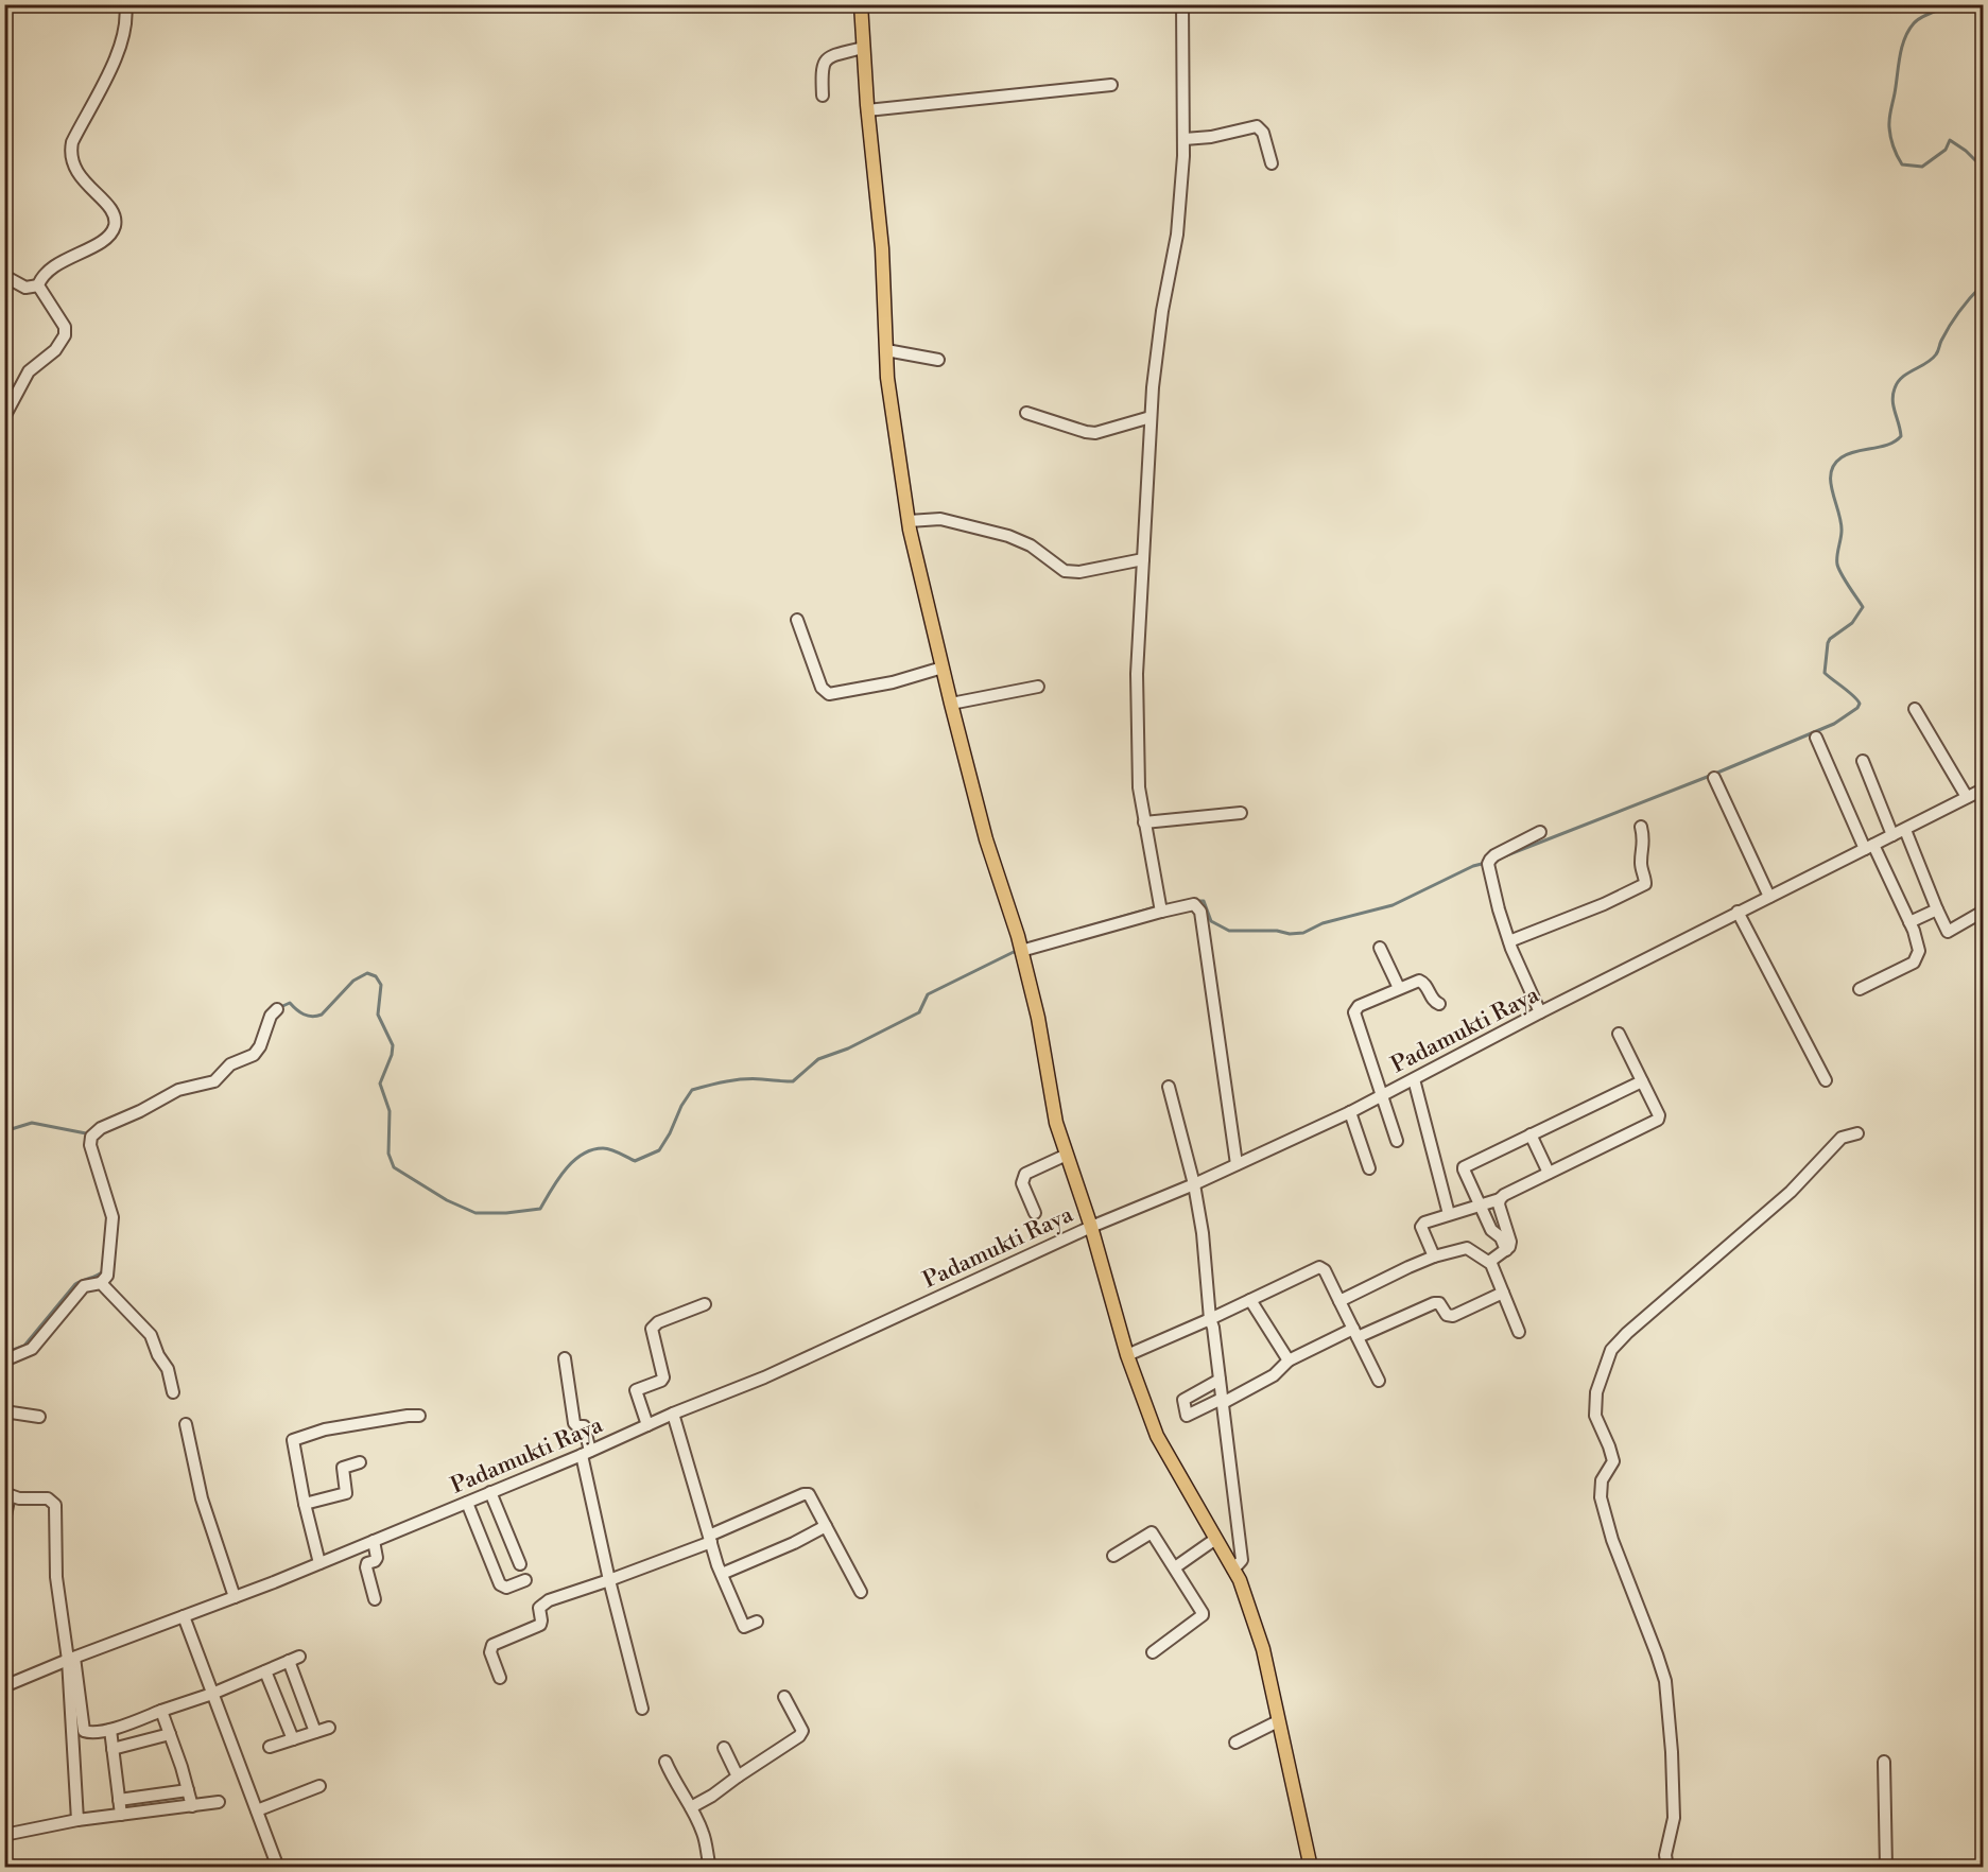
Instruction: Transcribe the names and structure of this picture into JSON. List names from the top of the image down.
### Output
{
  "streets": {
    "street": ["Padamukti Raya"]
  }
}
